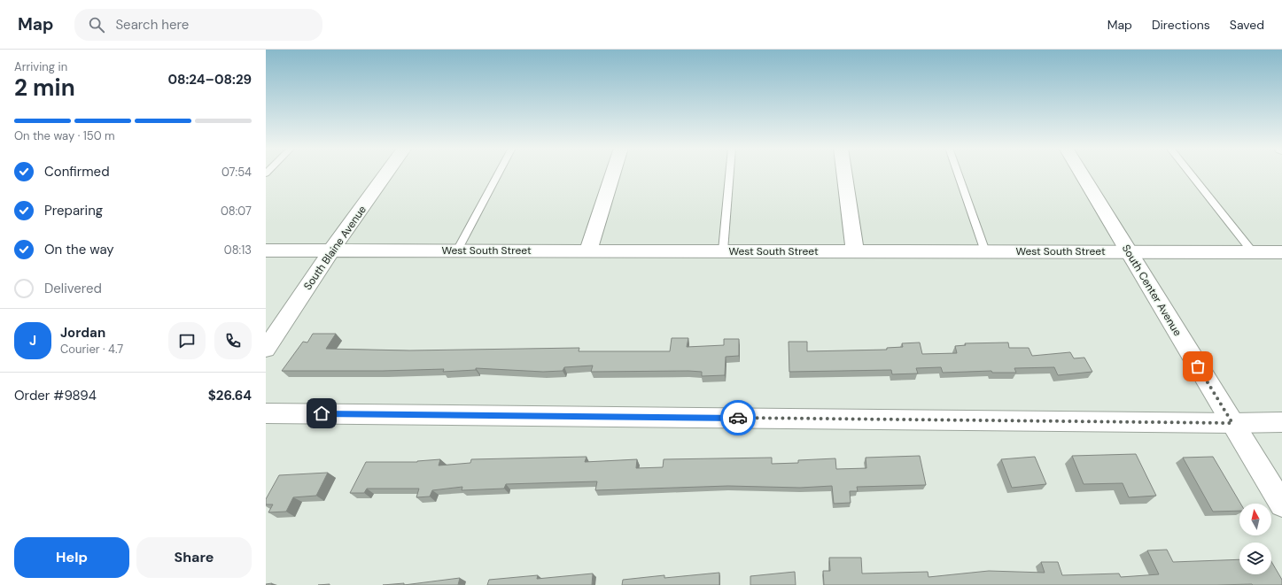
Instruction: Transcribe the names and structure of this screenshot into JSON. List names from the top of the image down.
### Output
{
  "streets": {
    "street": ["South Blaine Avenue", "West South Street", "South Center Avenue"]
  },
  "crossings": [
    ["South Blaine Avenue", "West South Street"],
    ["West South Street", "South Center Avenue"]
  ],
  "north": "top",
  "page": {
    "header": "Map",
    "search": "Search here",
    "nav": ["Map", "Directions", "Saved"],
    "heading": ["2 min", "Arriving in", "08:24–08:29"],
    "panel": [
      "Jordan",
      "Courier · 4.7",
      "Order #9894",
      "$26.64"
    ],
    "bar": "On the way · 150 m",
    "list": [
      ["Confirmed", "07:54"],
      ["Preparing", "08:07"],
      ["On the way", "08:13"],
      "Delivered"
    ],
    "round": "J",
    "buttons": ["Help", "Share"]
  }
}
